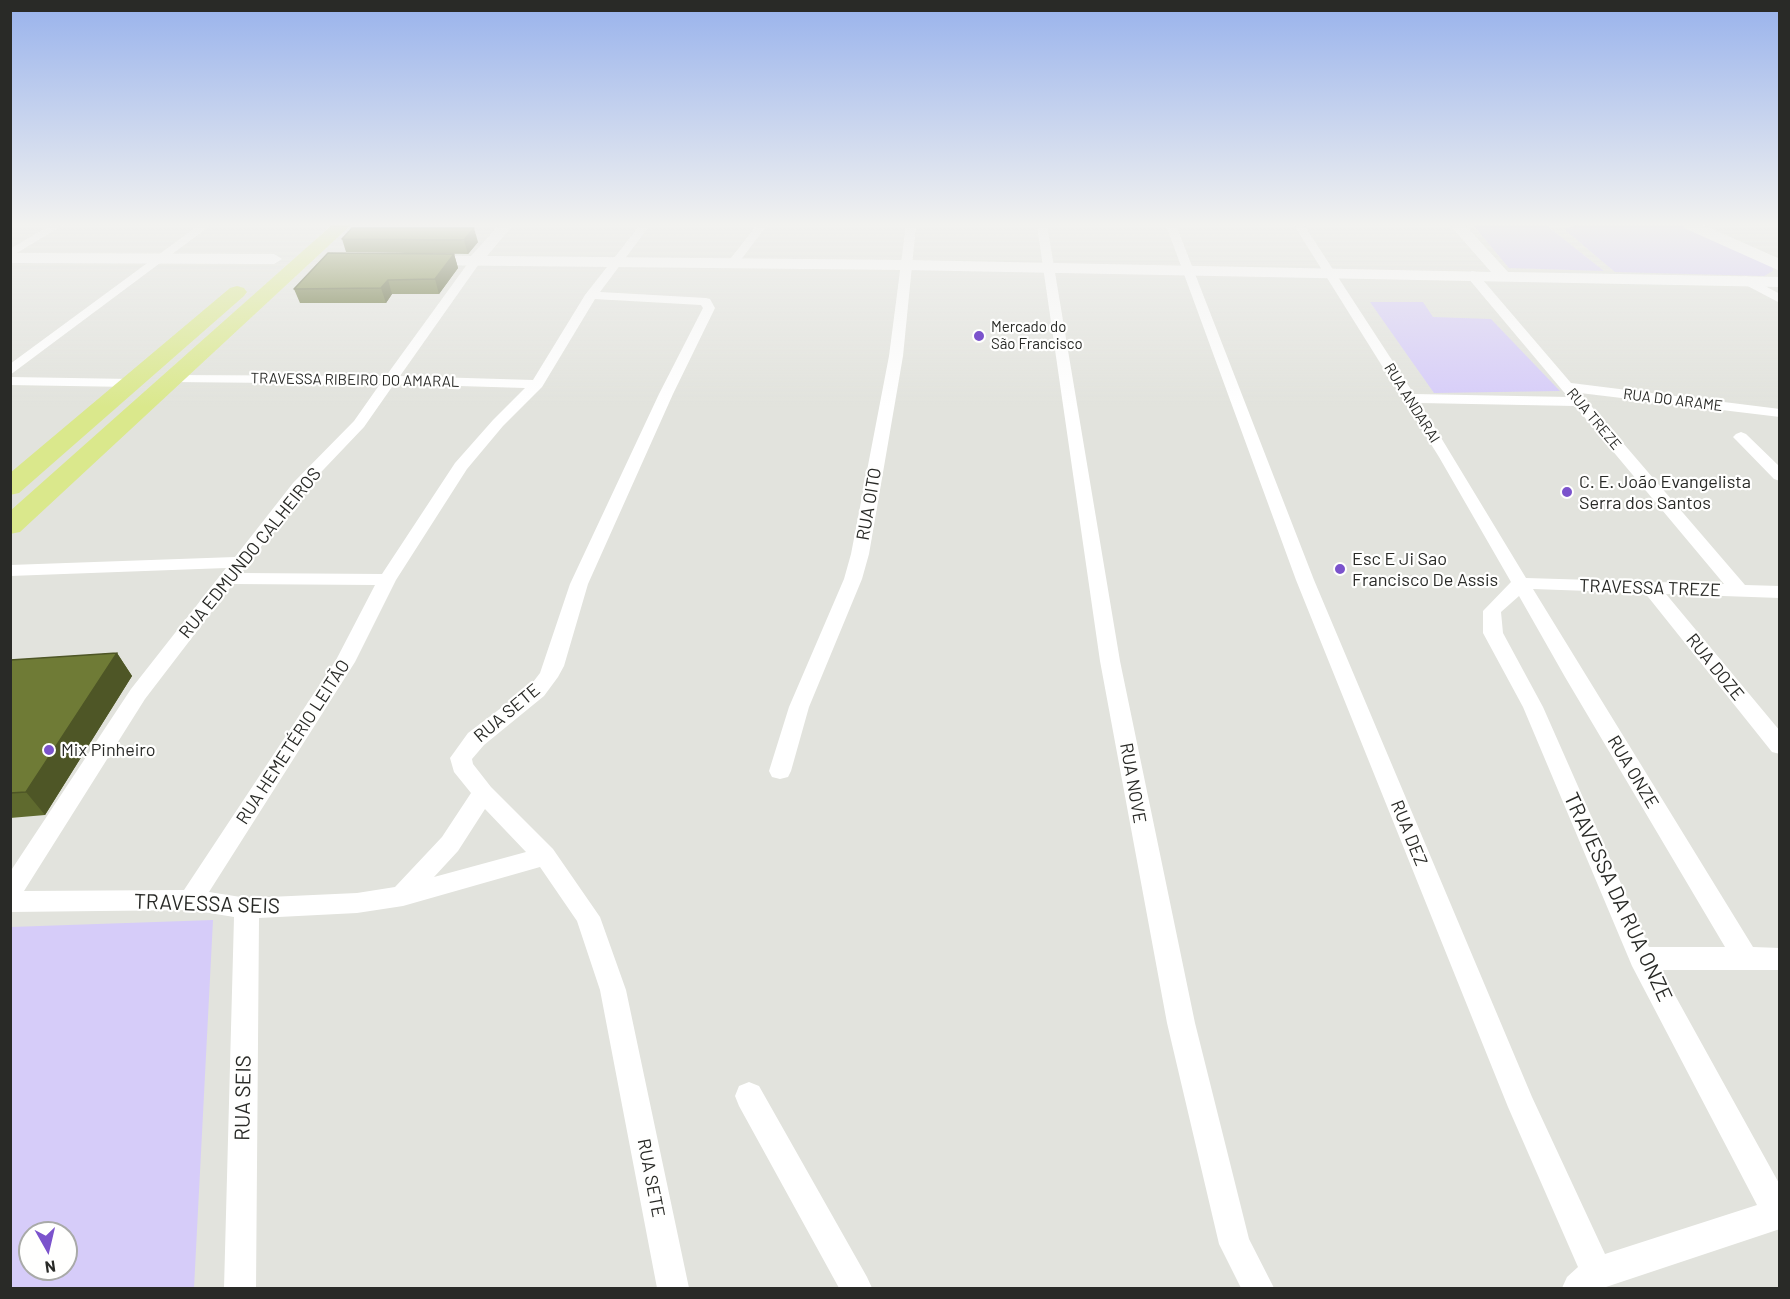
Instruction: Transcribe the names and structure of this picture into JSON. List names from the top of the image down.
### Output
{
  "streets": {
    "street": [
      "TRAVESSA RIBEIRO DO AMARAL",
      "RUA DO ARAME",
      "RUA ANDARAI",
      "RUA TREZE",
      "RUA OITO",
      "RUA EDMUNDO CALHEIROS",
      "TRAVESSA TREZE",
      "RUA DOZE",
      "RUA SETE",
      "RUA HEMETÉRIO LEITÃO",
      "RUA ONZE",
      "RUA NOVE",
      "RUA DEZ",
      "TRAVESSA DA RUA ONZE",
      "TRAVESSA SEIS",
      "RUA SEIS"
    ]
  },
  "crossings": [
    ["TRAVESSA RIBEIRO DO AMARAL", "RUA EDMUNDO CALHEIROS"],
    ["TRAVESSA RIBEIRO DO AMARAL", "RUA HEMETÉRIO LEITÃO"],
    ["RUA DO ARAME", "RUA TREZE"],
    ["RUA ANDARAI", "TRAVESSA TREZE"],
    ["RUA ANDARAI", "RUA ONZE"],
    ["RUA ANDARAI", "TRAVESSA DA RUA ONZE"],
    ["RUA TREZE", "TRAVESSA TREZE"],
    ["TRAVESSA TREZE", "RUA DOZE"],
    ["TRAVESSA TREZE", "RUA ONZE"],
    ["TRAVESSA TREZE", "TRAVESSA DA RUA ONZE"],
    ["RUA SETE", "RUA HEMETÉRIO LEITÃO"],
    ["RUA SETE", "TRAVESSA SEIS"],
    ["RUA HEMETÉRIO LEITÃO", "TRAVESSA SEIS"],
    ["RUA ONZE", "TRAVESSA DA RUA ONZE"],
    ["TRAVESSA SEIS", "RUA SEIS"]
  ],
  "places": [
    "Mercado do São Francisco",
    "C. E. João Evangelista Serra dos Santos",
    "Esc E Ji Sao Francisco De Assis",
    "Mix Pinheiro"
  ],
  "north": "bottom"
}
